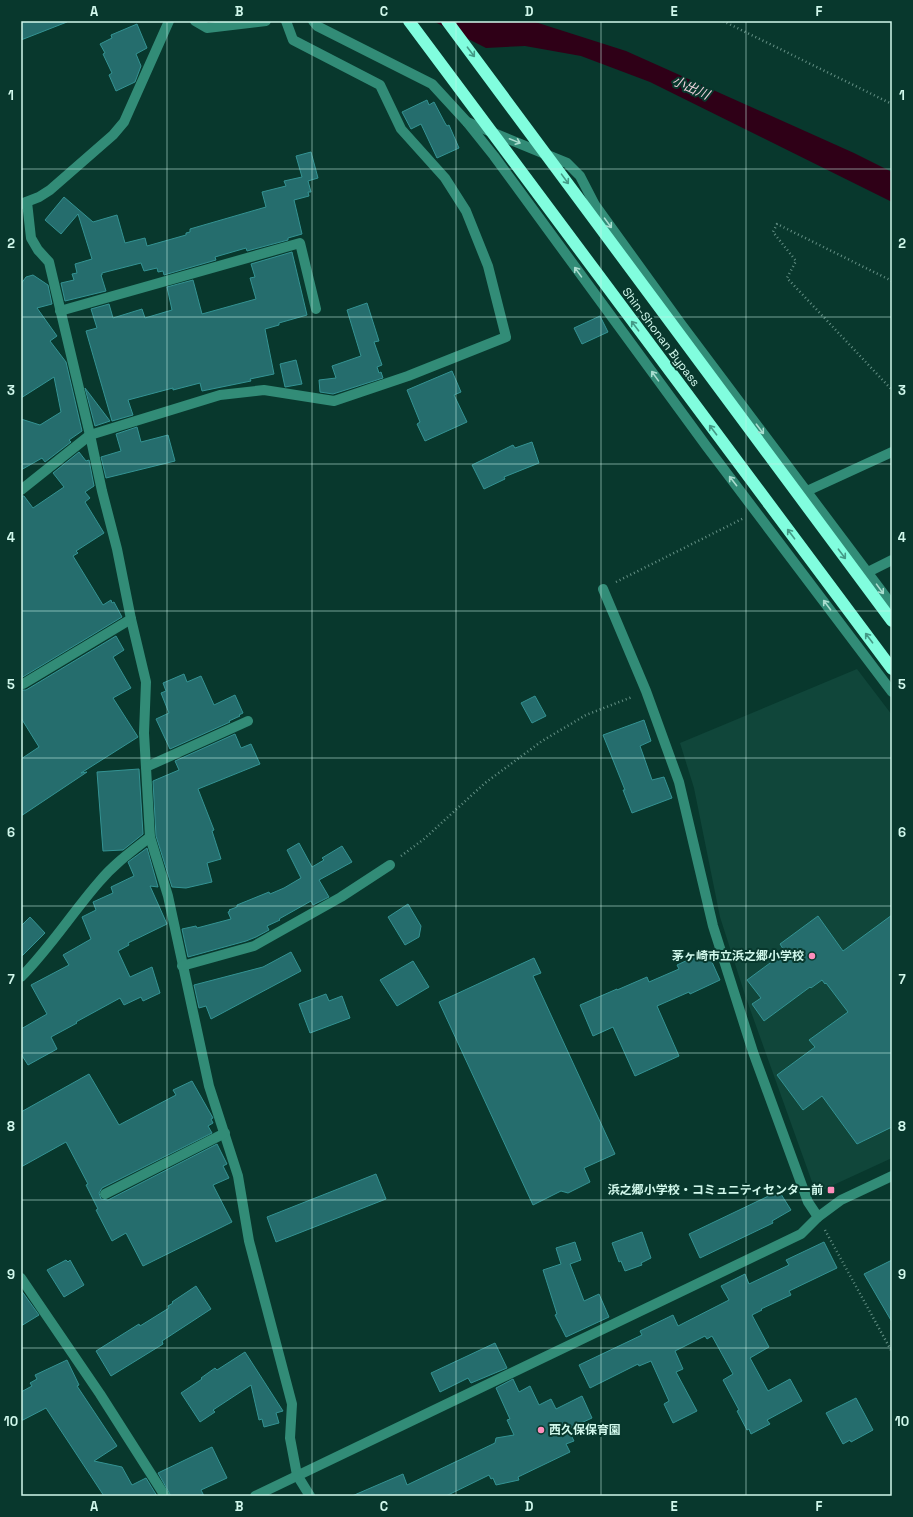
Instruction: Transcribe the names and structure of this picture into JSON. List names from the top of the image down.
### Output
{
  "streets": {
    "highway": ["Shin-Shonan Bypass"]
  },
  "water": ["小出川"],
  "places": {
    "other": ["茅ヶ崎市立浜之郷小学校", "西久保保育園"],
    "transit": ["浜之郷小学校・コミュニティセンター前"]
  },
  "grid": {
    "columns": [
      "A",
      "B",
      "C",
      "D",
      "E",
      "F"
    ],
    "rows": [
      "1",
      "2",
      "3",
      "4",
      "5",
      "6",
      "7",
      "8",
      "9",
      "10"
    ]
  }
}
